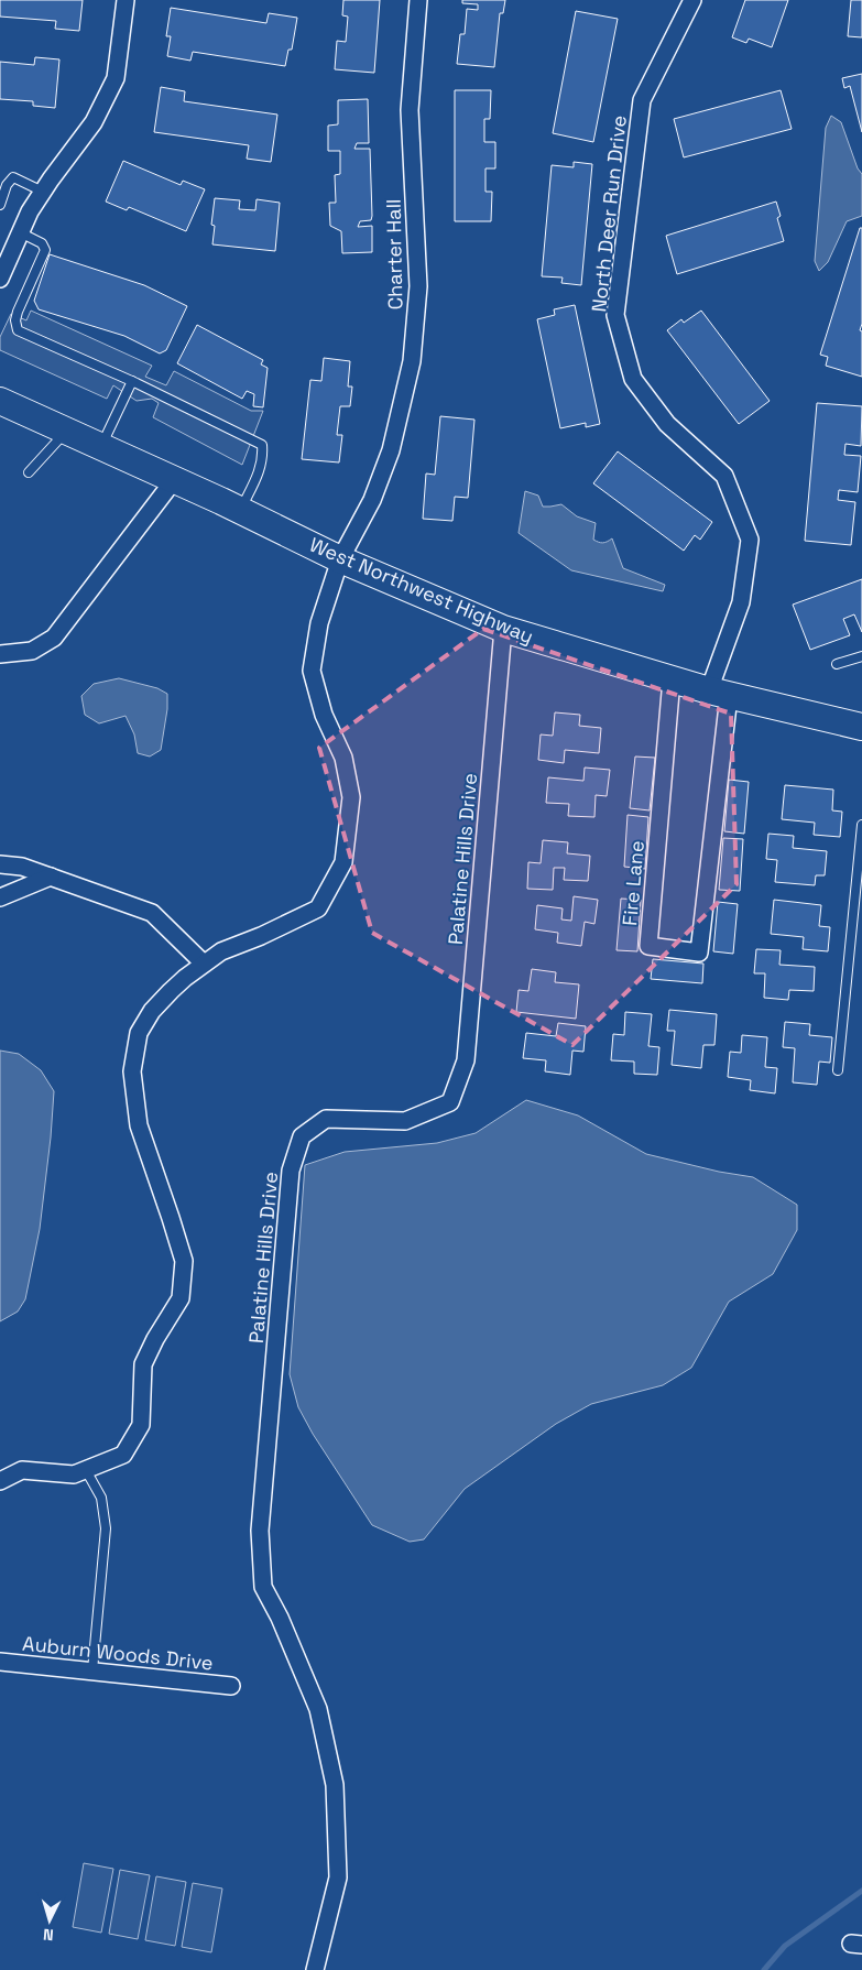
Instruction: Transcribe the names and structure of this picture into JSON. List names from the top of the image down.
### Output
{
  "streets": {
    "main road": ["West Northwest Highway"],
    "street": [
      "North Deer Run Drive",
      "Charter Hall",
      "Palatine Hills Drive",
      "Fire Lane",
      "Auburn Woods Drive"
    ]
  },
  "crossings": [
    ["North Deer Run Drive", "West Northwest Highway"],
    ["North Deer Run Drive", "Fire Lane"],
    ["Charter Hall", "West Northwest Highway"],
    ["West Northwest Highway", "Palatine Hills Drive"],
    ["West Northwest Highway", "Fire Lane"]
  ],
  "north": "bottom"
}
